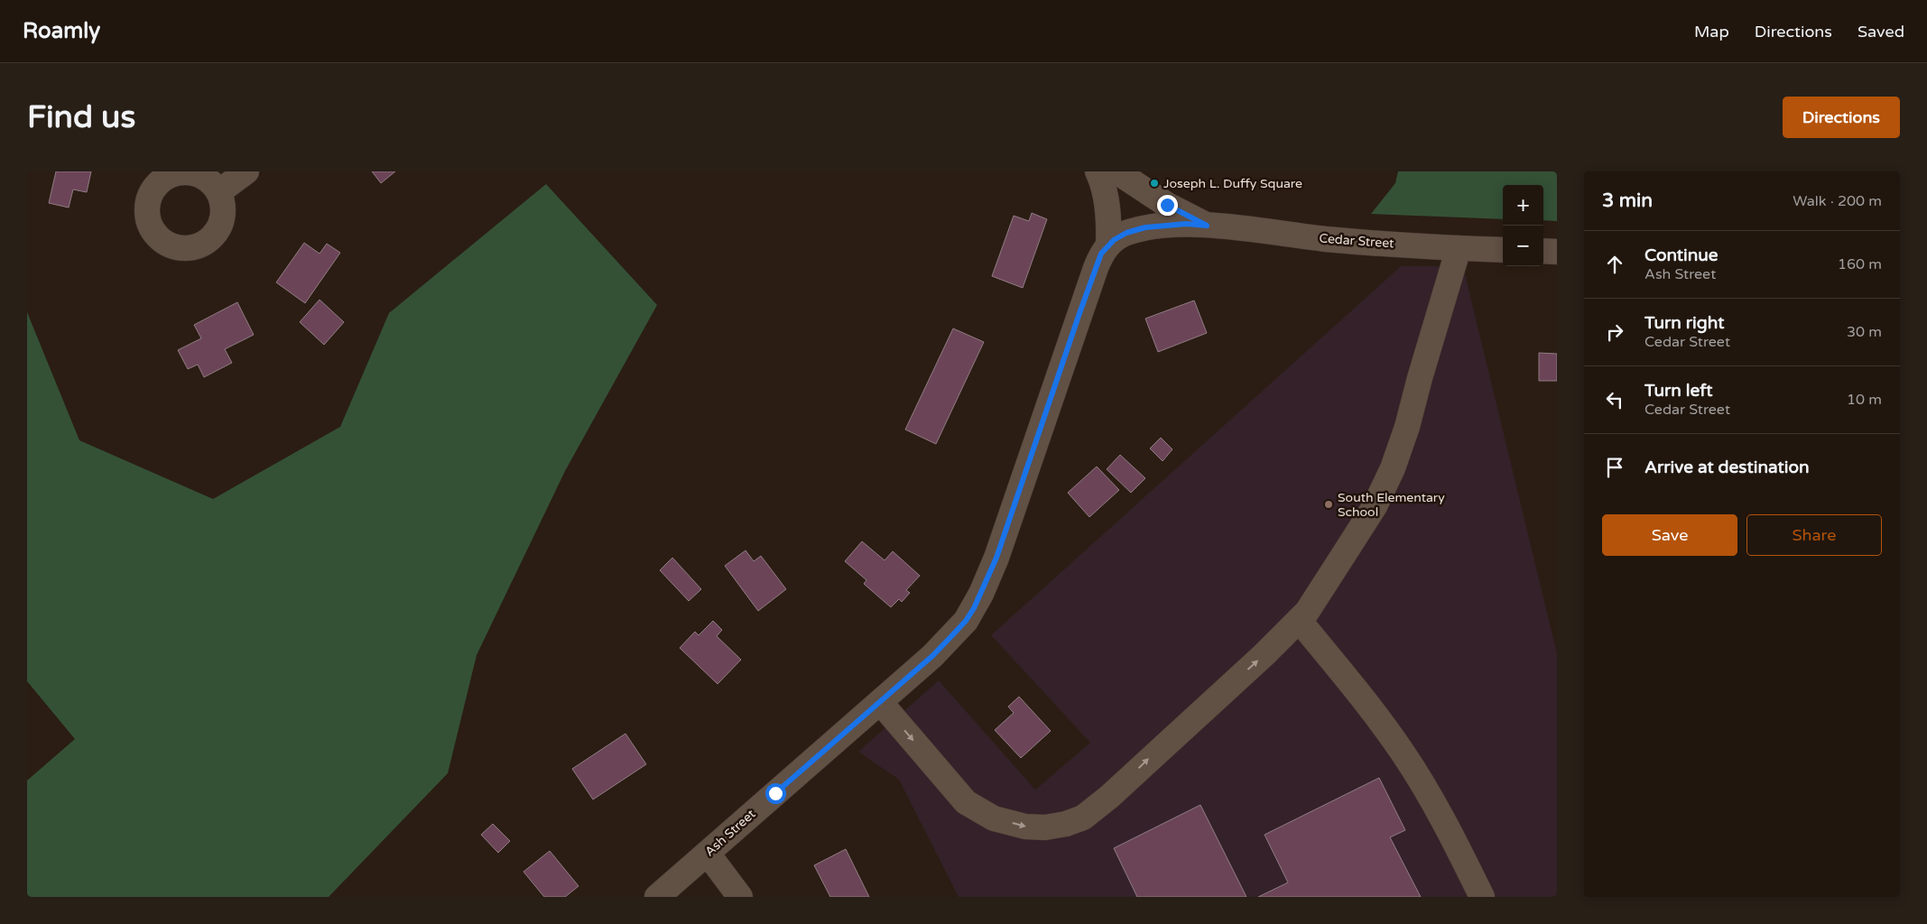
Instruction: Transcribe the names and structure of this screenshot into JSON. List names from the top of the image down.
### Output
{
  "streets": {
    "street": ["Cedar Street", "Ash Street"]
  },
  "crossings": [
    ["Cedar Street", "Ash Street"]
  ],
  "places": ["Joseph L. Duffy Square", "South Elementary School"],
  "page": {
    "header": "Roamly",
    "nav": ["Map", "Directions", "Saved"],
    "buttons": [
      "Directions",
      ["Save", "Share"]
    ],
    "title": "Find us",
    "heading": ["3 min", "Walk · 200 m"],
    "map_buttons": ["+", "−"],
    "list": [
      ["Continue", "Ash Street", "160 m"],
      ["Turn right", "Cedar Street", "30 m"],
      ["Turn left", "Cedar Street", "10 m"],
      "Arrive at destination"
    ]
  }
}
